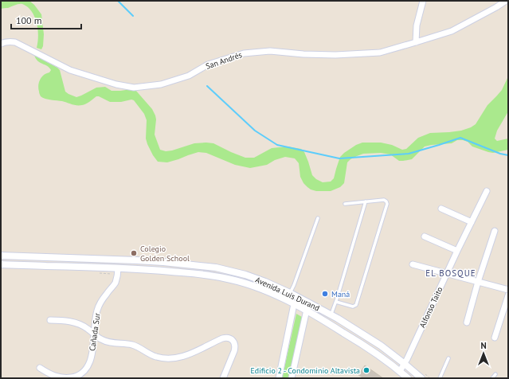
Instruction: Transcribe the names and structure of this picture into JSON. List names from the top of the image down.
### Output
{
  "streets": {
    "street": [
      "San Andrés",
      "Avenida Luis Durand",
      "Alfonso Taito",
      "Cañada Sur"
    ]
  },
  "crossings": [
    ["Avenida Luis Durand", "Alfonso Taito"],
    ["Avenida Luis Durand", "Cañada Sur"]
  ],
  "districts": ["EL BOSQUE"],
  "places": ["Colegio Golden School", "Maná", "Edificio 2 - Condominio Altavista"],
  "scale_bar": "100 m",
  "north": "top"
}
